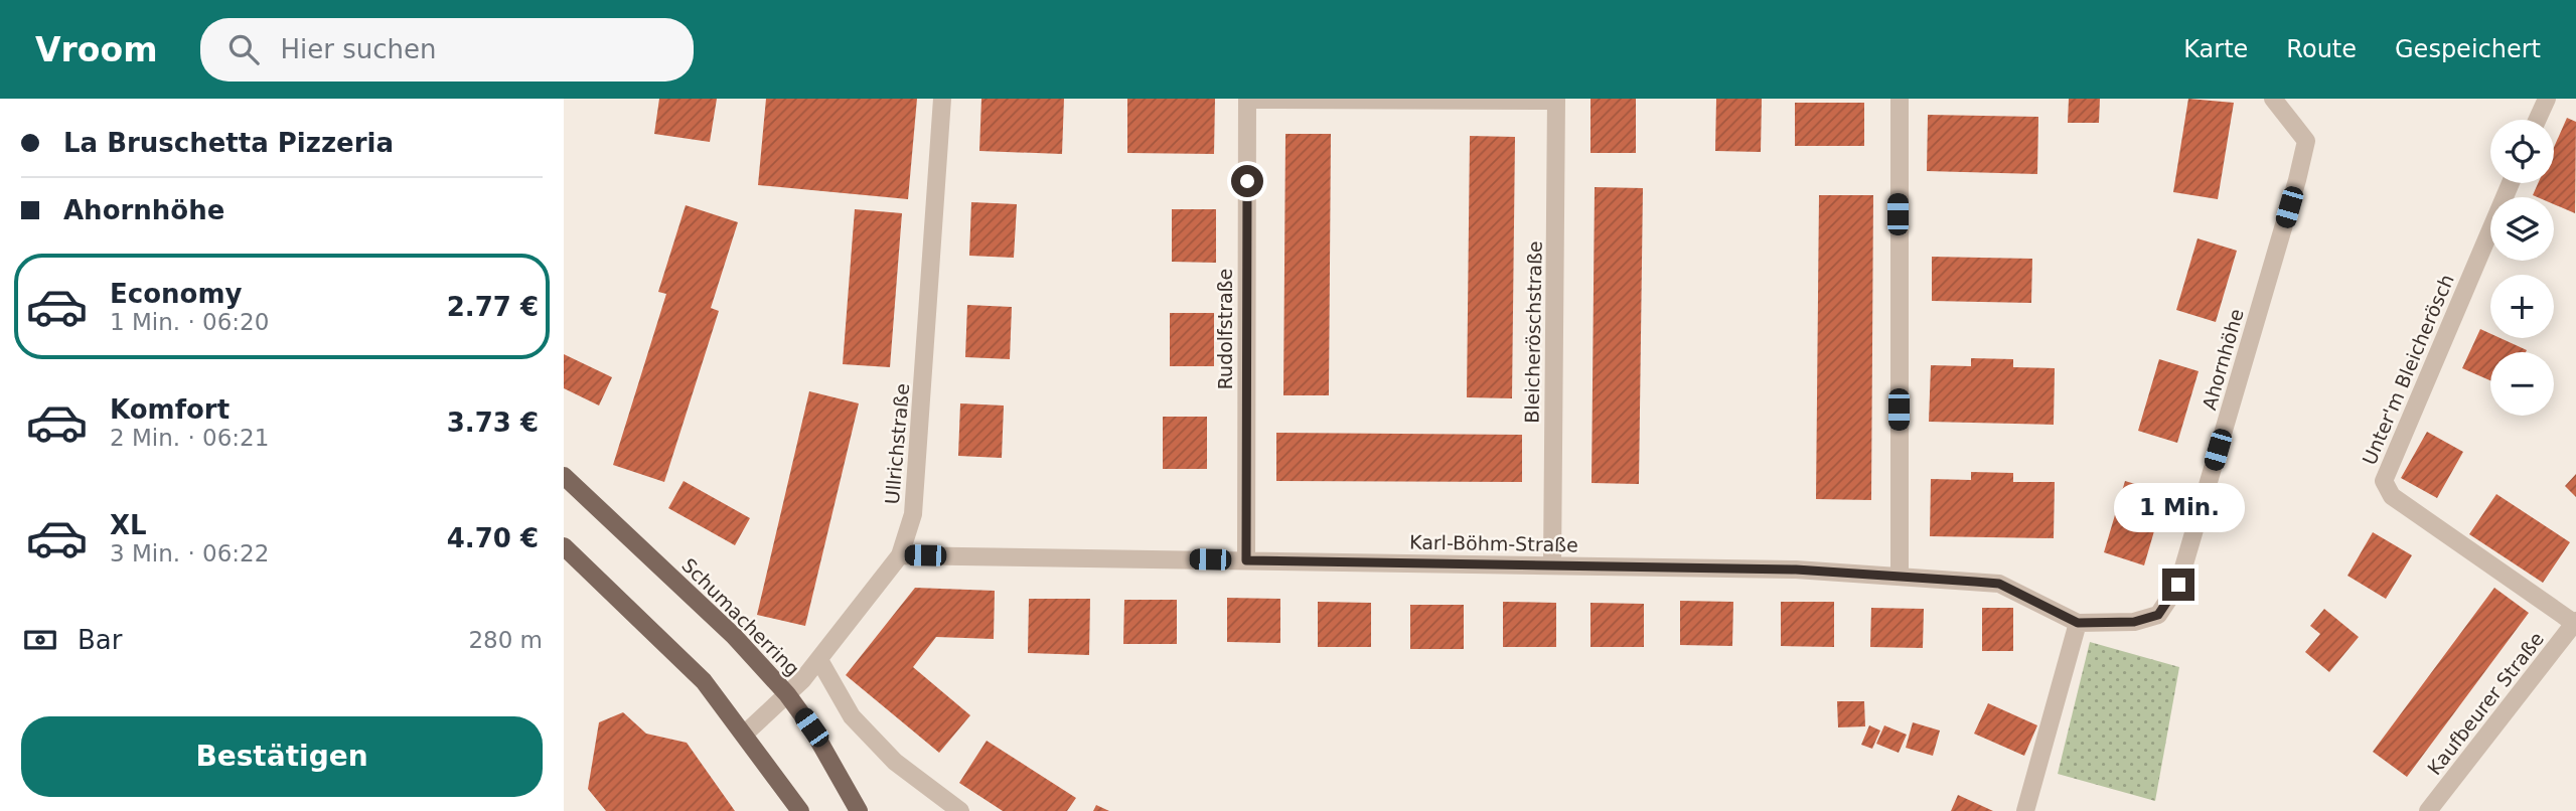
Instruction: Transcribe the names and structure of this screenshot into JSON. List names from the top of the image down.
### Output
{
  "streets": {
    "main road": ["Schumacherring"],
    "street": [
      "Rudolfstraße",
      "Bleicheröschstraße",
      "Ahornhöhe",
      "Unter'm Bleicherösch",
      "Ullrichstraße",
      "Karl-Böhm-Straße",
      "Kaufbeurer Straße"
    ]
  },
  "crossings": [
    ["Rudolfstraße", "Karl-Böhm-Straße"],
    ["Bleicheröschstraße", "Karl-Böhm-Straße"],
    ["Ahornhöhe", "Karl-Böhm-Straße"],
    ["Unter'm Bleicherösch", "Kaufbeurer Straße"],
    ["Ullrichstraße", "Karl-Böhm-Straße"],
    ["Ullrichstraße", "Schumacherring"]
  ],
  "page": {
    "header": "Vroom",
    "search": "Hier suchen",
    "nav": ["Karte", "Route", "Gespeichert"],
    "banner": ["La Bruschetta Pizzeria", "Ahornhöhe"],
    "map_buttons": ["+", "−"],
    "list": [
      {
        "name": "Economy",
        "note": "1 Min. · 06:20",
        "value": "2.77 €"
      },
      {
        "name": "Komfort",
        "note": "2 Min. · 06:21",
        "value": "3.73 €"
      },
      {
        "name": "XL",
        "note": "3 Min. · 06:22",
        "value": "4.70 €"
      }
    ],
    "bubble": "1 Min.",
    "pay": ["Bar", "280 m"],
    "buttons": "Bestätigen"
  }
}
